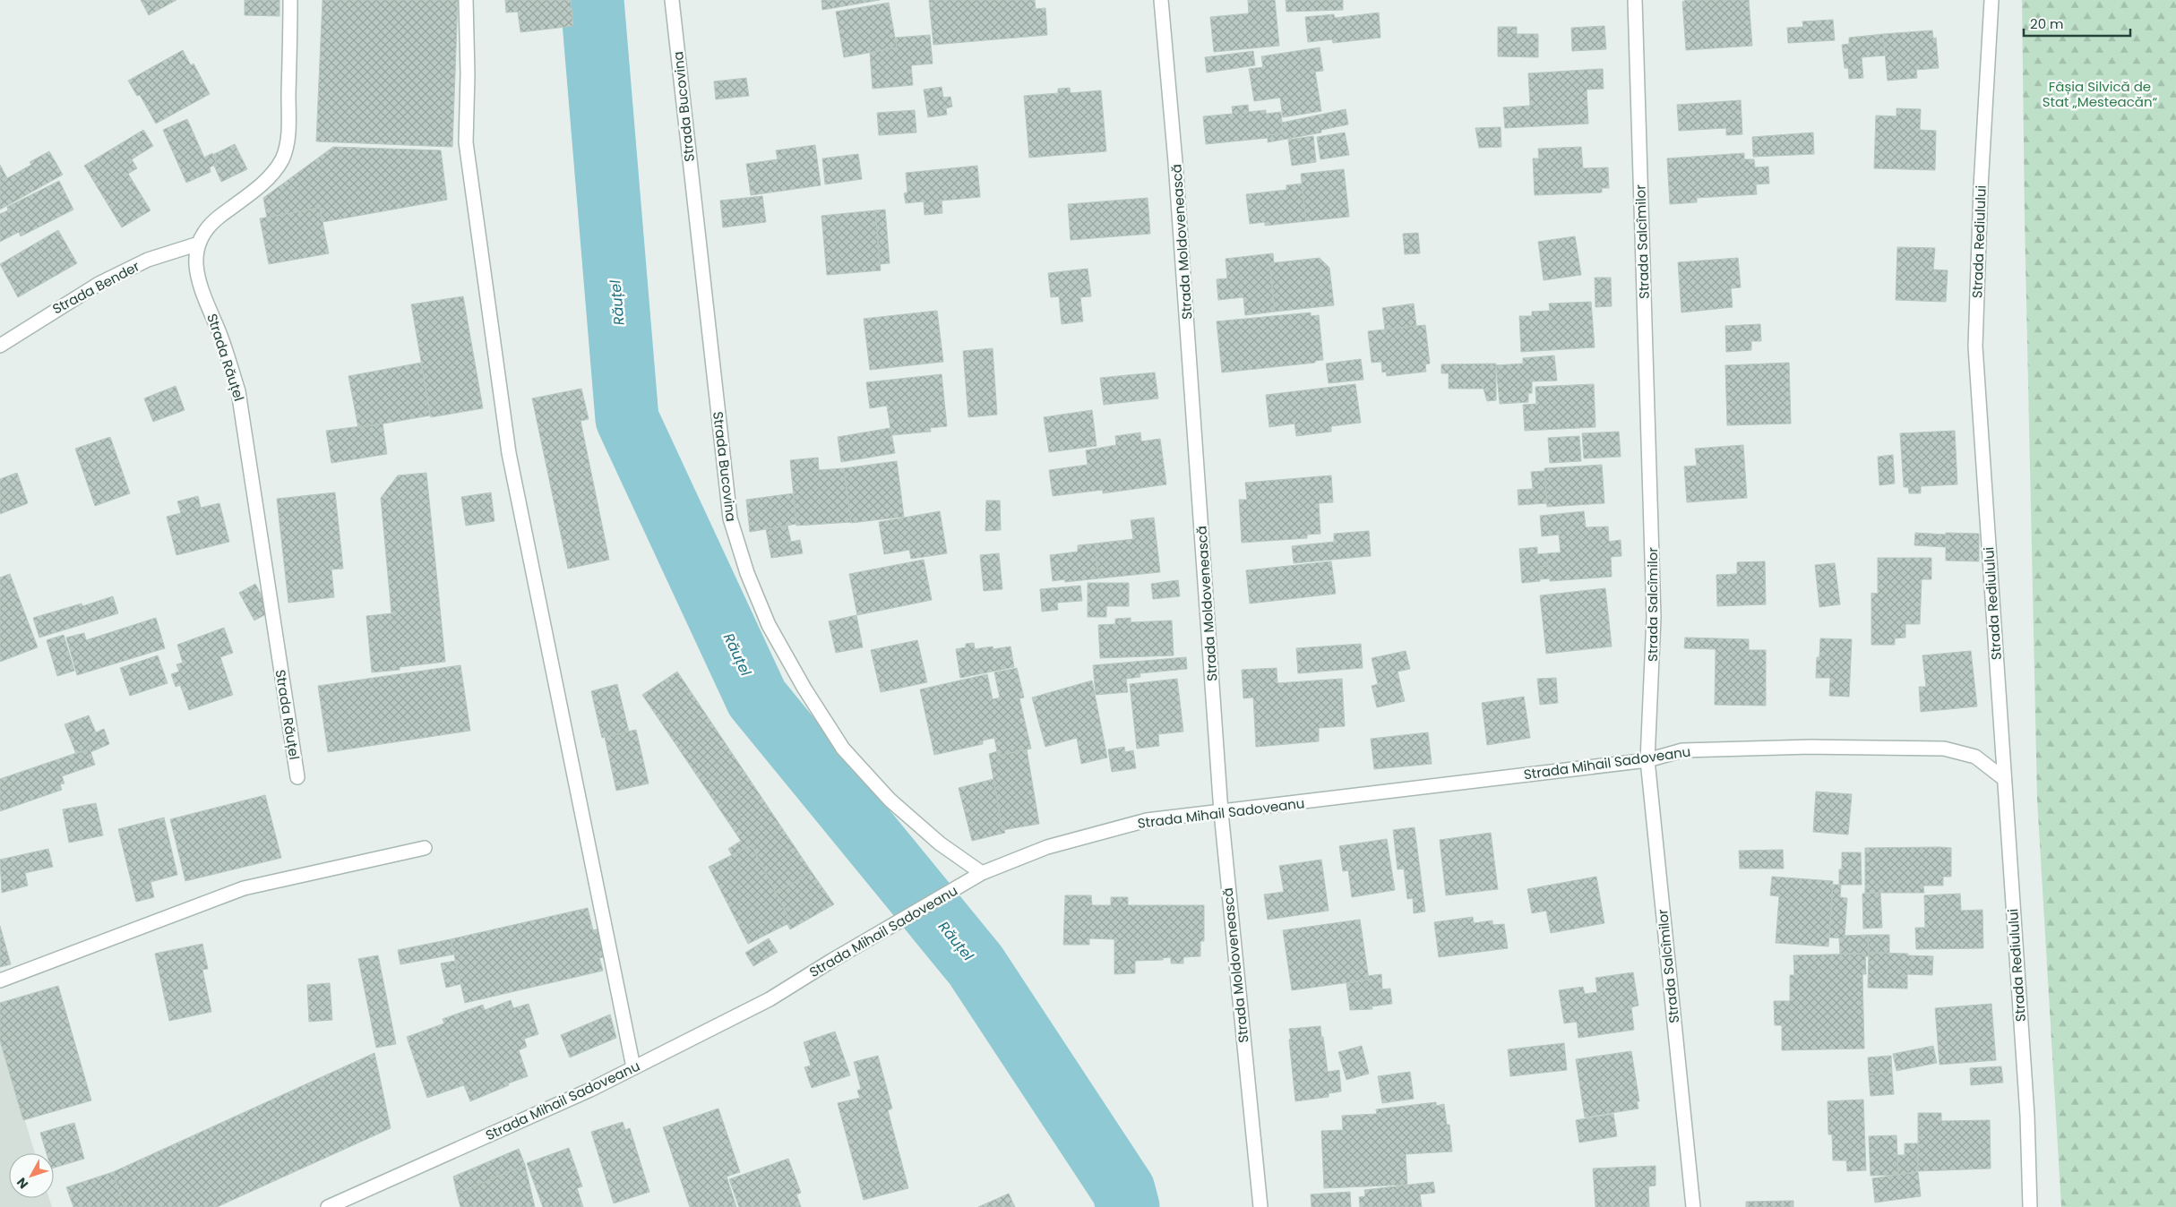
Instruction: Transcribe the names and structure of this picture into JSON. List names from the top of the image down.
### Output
{
  "streets": {
    "street": [
      "Strada Bucovina",
      "Strada Moldovenească",
      "Strada Salcîmilor",
      "Strada Rediulului",
      "Strada Bender",
      "Strada Răuțel",
      "Strada Mihail Sadoveanu"
    ]
  },
  "crossings": [
    ["Strada Bucovina", "Strada Mihail Sadoveanu"],
    ["Strada Moldovenească", "Strada Mihail Sadoveanu"],
    ["Strada Salcîmilor", "Strada Mihail Sadoveanu"],
    ["Strada Rediulului", "Strada Mihail Sadoveanu"],
    ["Strada Bender", "Strada Răuțel"]
  ],
  "water": ["Răuțel"],
  "parks": ["Fâșia Silvică de Stat „Mesteacăn“"],
  "scale_bar": "20 m",
  "north": "bottom left"
}
